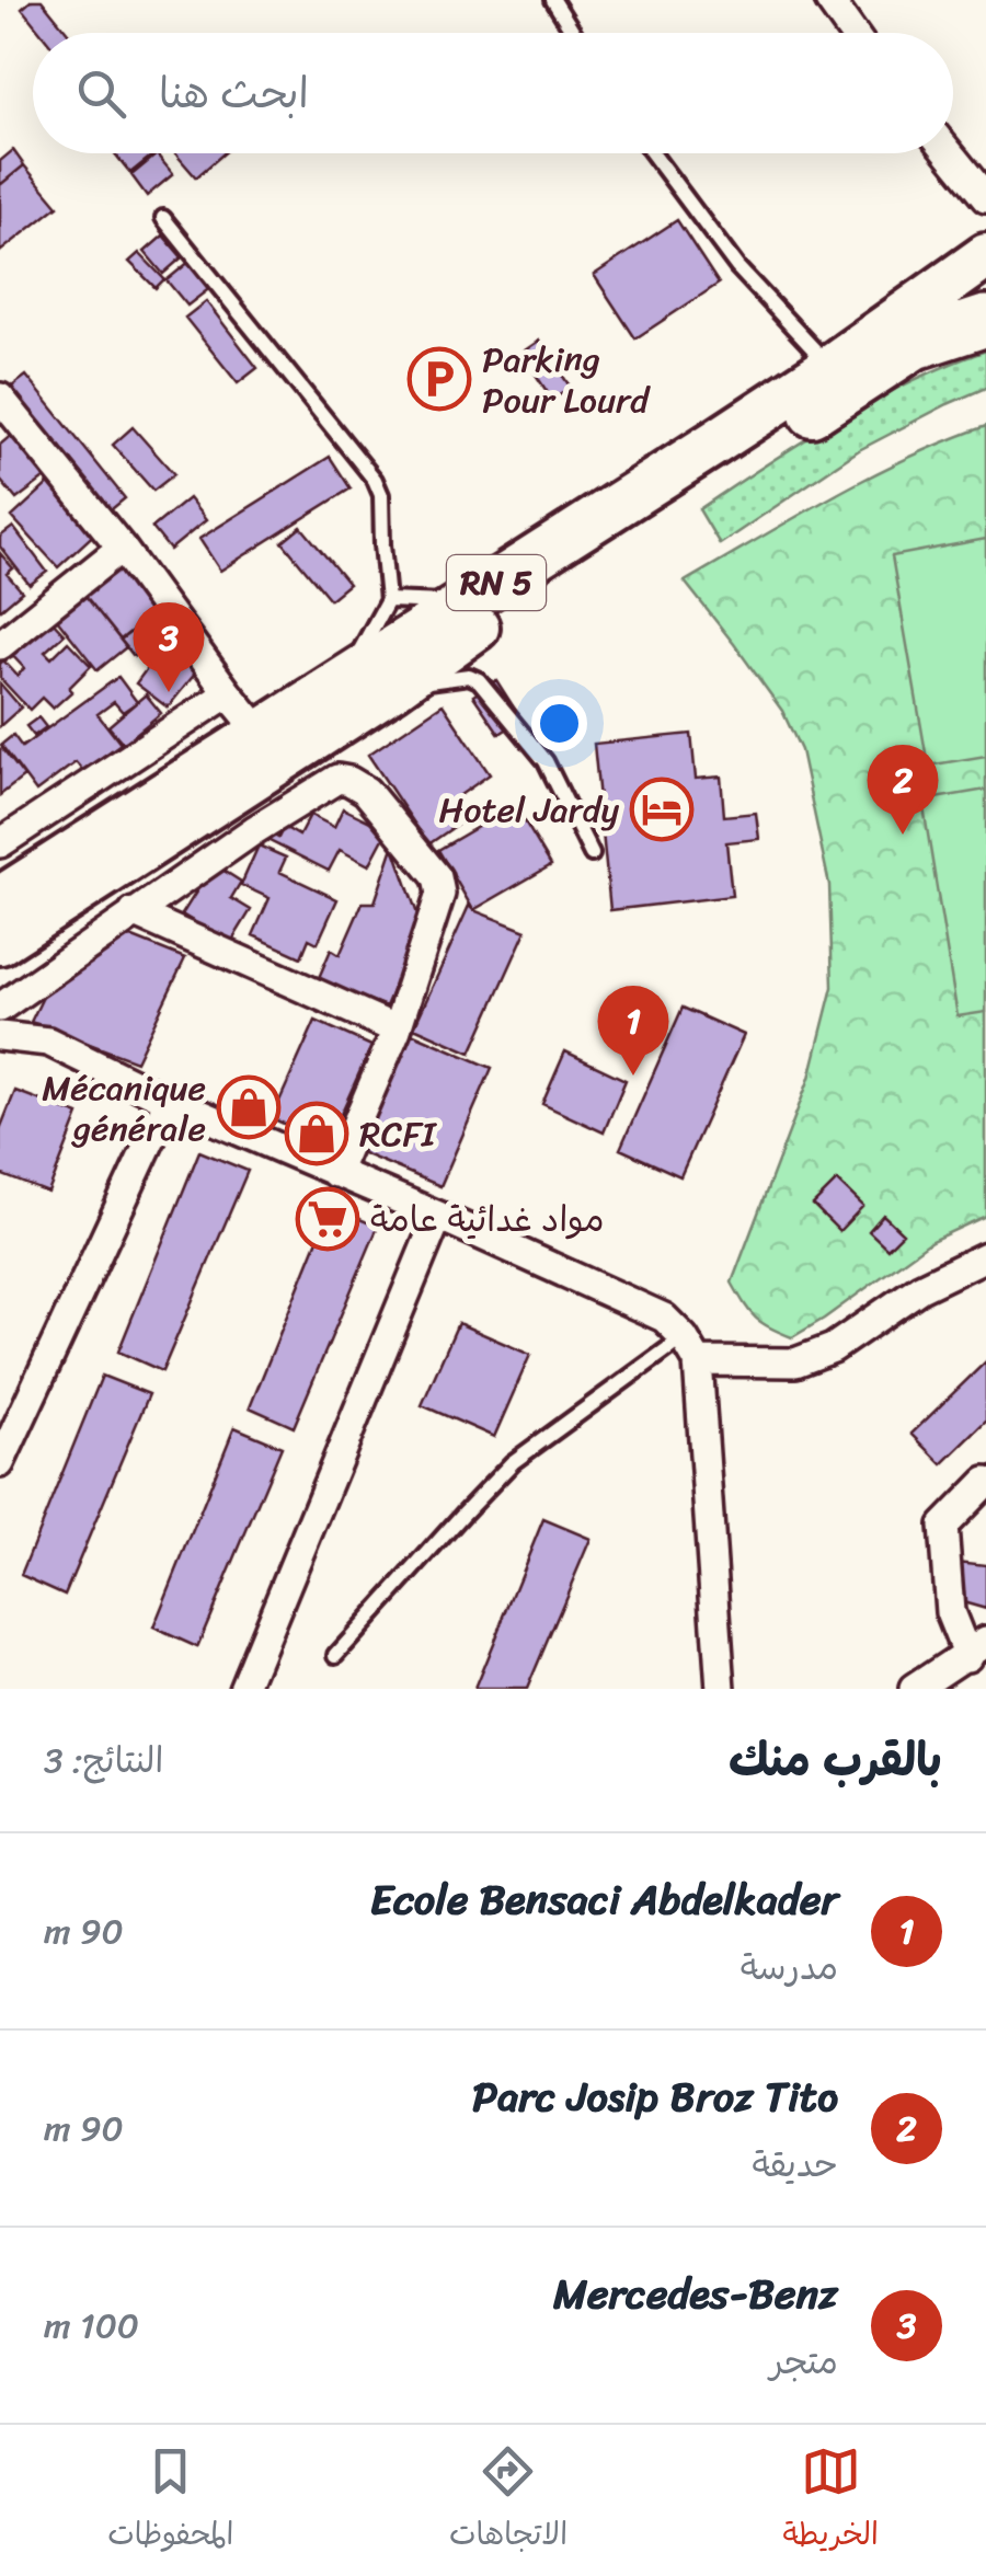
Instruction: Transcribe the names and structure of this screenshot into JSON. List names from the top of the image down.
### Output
{
  "streets": {
    "highway": ["RN 5"]
  },
  "places": {
    "parking": ["Parking Pour Lourd"],
    "hotel": ["Hotel Jardy"],
    "shop": ["Mécanique générale", "RCFI"],
    "supermarket": ["مواد غدائية عامة"]
  },
  "page": {
    "search": "ابحث هنا",
    "pins": ["3", "2", "1"],
    "heading": ["بالقرب منك", "النتائج: 3"],
    "list": [
      {
        "mark": "1",
        "name": "Ecole Bensaci Abdelkader",
        "note": "مدرسة",
        "value": "90 m"
      },
      {
        "mark": "2",
        "name": "Parc Josip Broz Tito",
        "note": "حديقة",
        "value": "90 m"
      },
      {
        "mark": "3",
        "name": "Mercedes-Benz",
        "note": "متجر",
        "value": "100 m"
      }
    ],
    "nav": ["الخريطة", "الاتجاهات", "المحفوظات"]
  }
}
